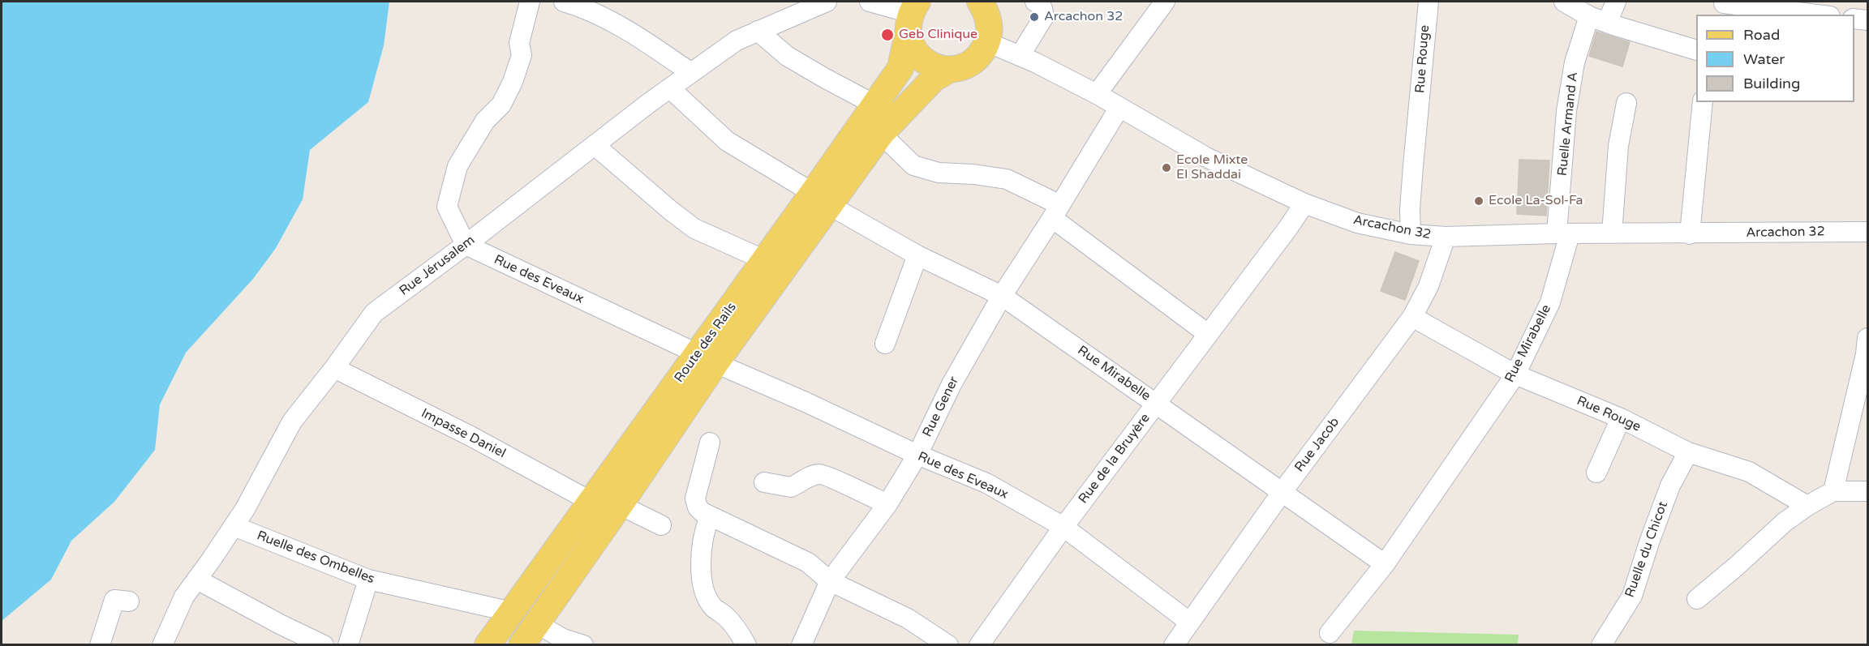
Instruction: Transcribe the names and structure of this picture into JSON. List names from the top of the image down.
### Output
{
  "streets": {
    "main road": ["Route des Rails"],
    "street": [
      "Rue Rouge",
      "Ruelle Armand A",
      "Arcachon 32",
      "Rue Jérusalem",
      "Rue des Eveaux",
      "Rue Mirabelle",
      "Rue Gener",
      "Impasse Daniel",
      "Rue Jacob",
      "Rue de la Bruyère",
      "Ruelle du Chicot",
      "Ruelle des Ombelles"
    ]
  },
  "crossings": [
    ["Rue Rouge", "Arcachon 32"],
    ["Rue Rouge", "Rue Mirabelle"],
    ["Rue Rouge", "Rue Jacob"],
    ["Rue Rouge", "Ruelle du Chicot"],
    ["Ruelle Armand A", "Arcachon 32"],
    ["Ruelle Armand A", "Rue Mirabelle"],
    ["Arcachon 32", "Route des Rails"],
    ["Arcachon 32", "Rue Mirabelle"],
    ["Arcachon 32", "Rue Gener"],
    ["Arcachon 32", "Rue Jacob"],
    ["Arcachon 32", "Rue de la Bruyère"],
    ["Rue Jérusalem", "Rue des Eveaux"],
    ["Rue Jérusalem", "Rue Mirabelle"],
    ["Rue Jérusalem", "Impasse Daniel"],
    ["Rue Jérusalem", "Ruelle des Ombelles"],
    ["Rue des Eveaux", "Route des Rails"],
    ["Rue des Eveaux", "Rue Gener"],
    ["Rue des Eveaux", "Rue Jacob"],
    ["Rue des Eveaux", "Rue de la Bruyère"],
    ["Route des Rails", "Rue Mirabelle"],
    ["Route des Rails", "Impasse Daniel"],
    ["Route des Rails", "Ruelle des Ombelles"],
    ["Rue Mirabelle", "Rue Gener"],
    ["Rue Mirabelle", "Rue Jacob"],
    ["Rue Mirabelle", "Rue de la Bruyère"]
  ],
  "places": [
    "Arcachon 32",
    "Geb Clinique",
    "Ecole Mixte El Shaddai",
    "Ecole La-Sol-Fa"
  ],
  "legend": ["Road", "Water", "Building"]
}
